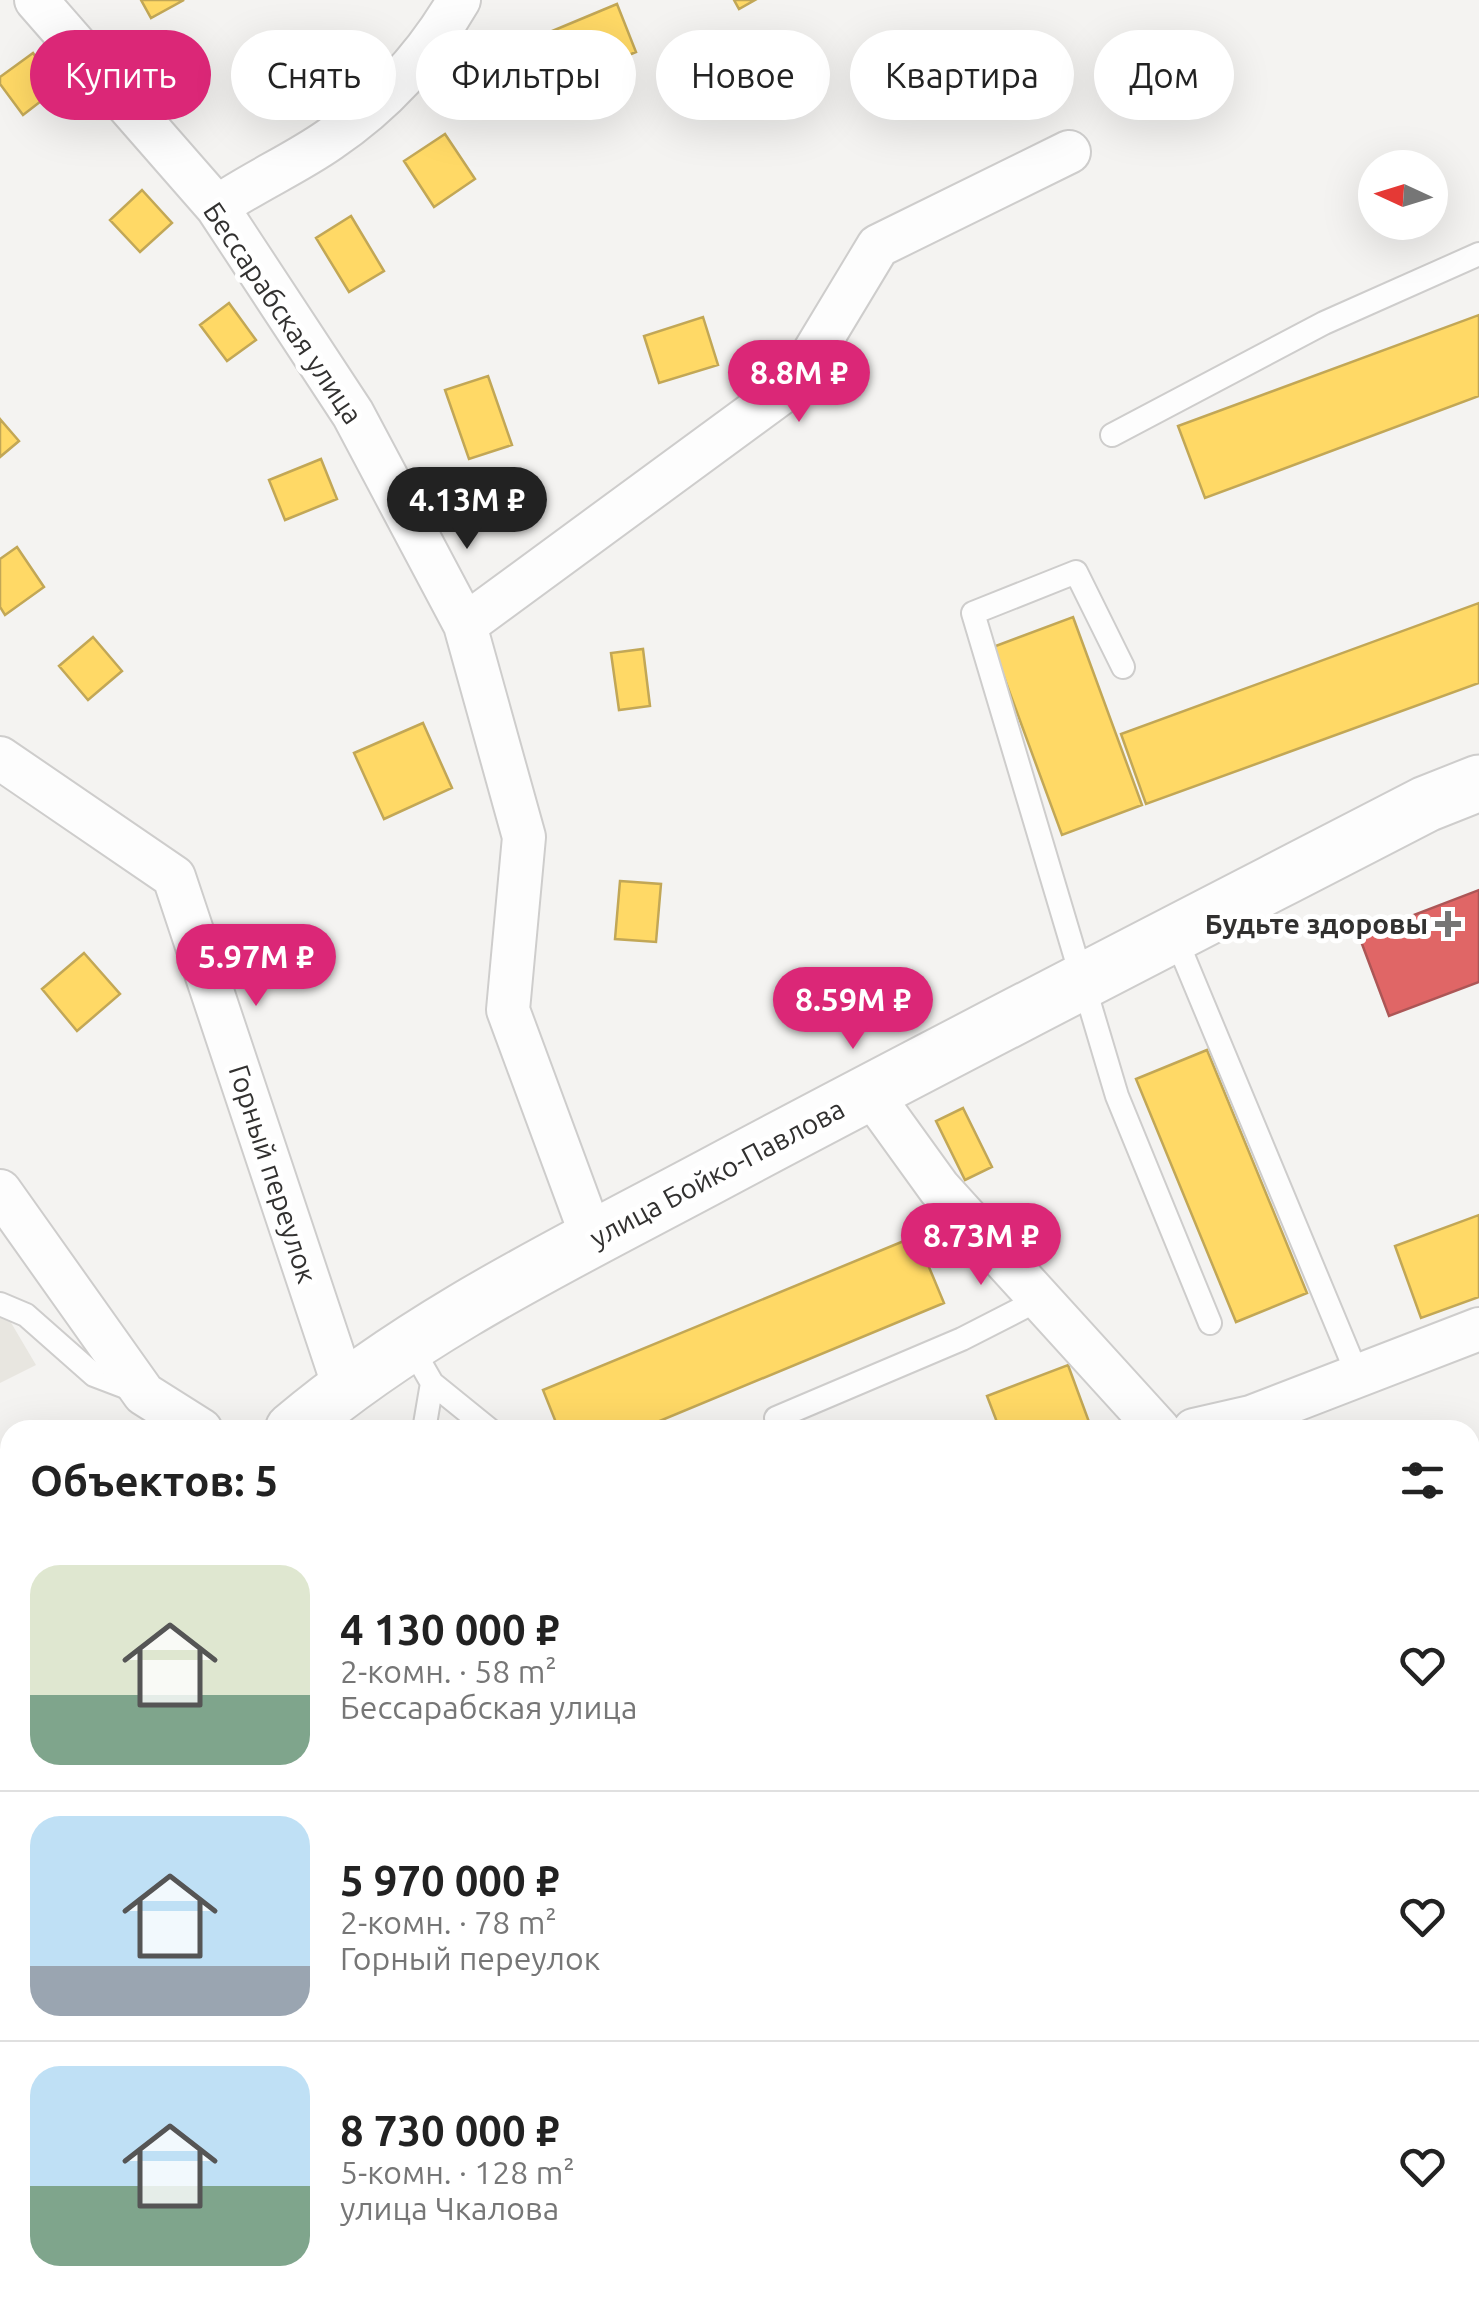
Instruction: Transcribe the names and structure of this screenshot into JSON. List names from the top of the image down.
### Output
{
  "streets": {
    "main road": ["улица Бойко-Павлова"],
    "street": ["Бессарабская улица", "Горный переулок"]
  },
  "crossings": [
    ["Бессарабская улица", "улица Бойко-Павлова"],
    ["улица Бойко-Павлова", "Горный переулок"]
  ],
  "places": {
    "health": ["Будьте здоровы"]
  },
  "north": "left",
  "page": {
    "chip": [
      "Купить",
      "Снять",
      "Фильтры",
      "Новое",
      "Квартира",
      "Дом"
    ],
    "price": [
      "8.8M ₽",
      "4.13M ₽",
      "5.97M ₽",
      "8.59M ₽",
      "8.73M ₽"
    ],
    "heading": "Объектов: 5",
    "list": [
      {
        "name": "4 130 000 ₽",
        "note": "2-комн. · 58 m² · Бессарабская улица"
      },
      {
        "name": "5 970 000 ₽",
        "note": "2-комн. · 78 m² · Горный переулок"
      },
      {
        "name": "8 730 000 ₽",
        "note": "5-комн. · 128 m² · улица Чкалова"
      }
    ]
  }
}
